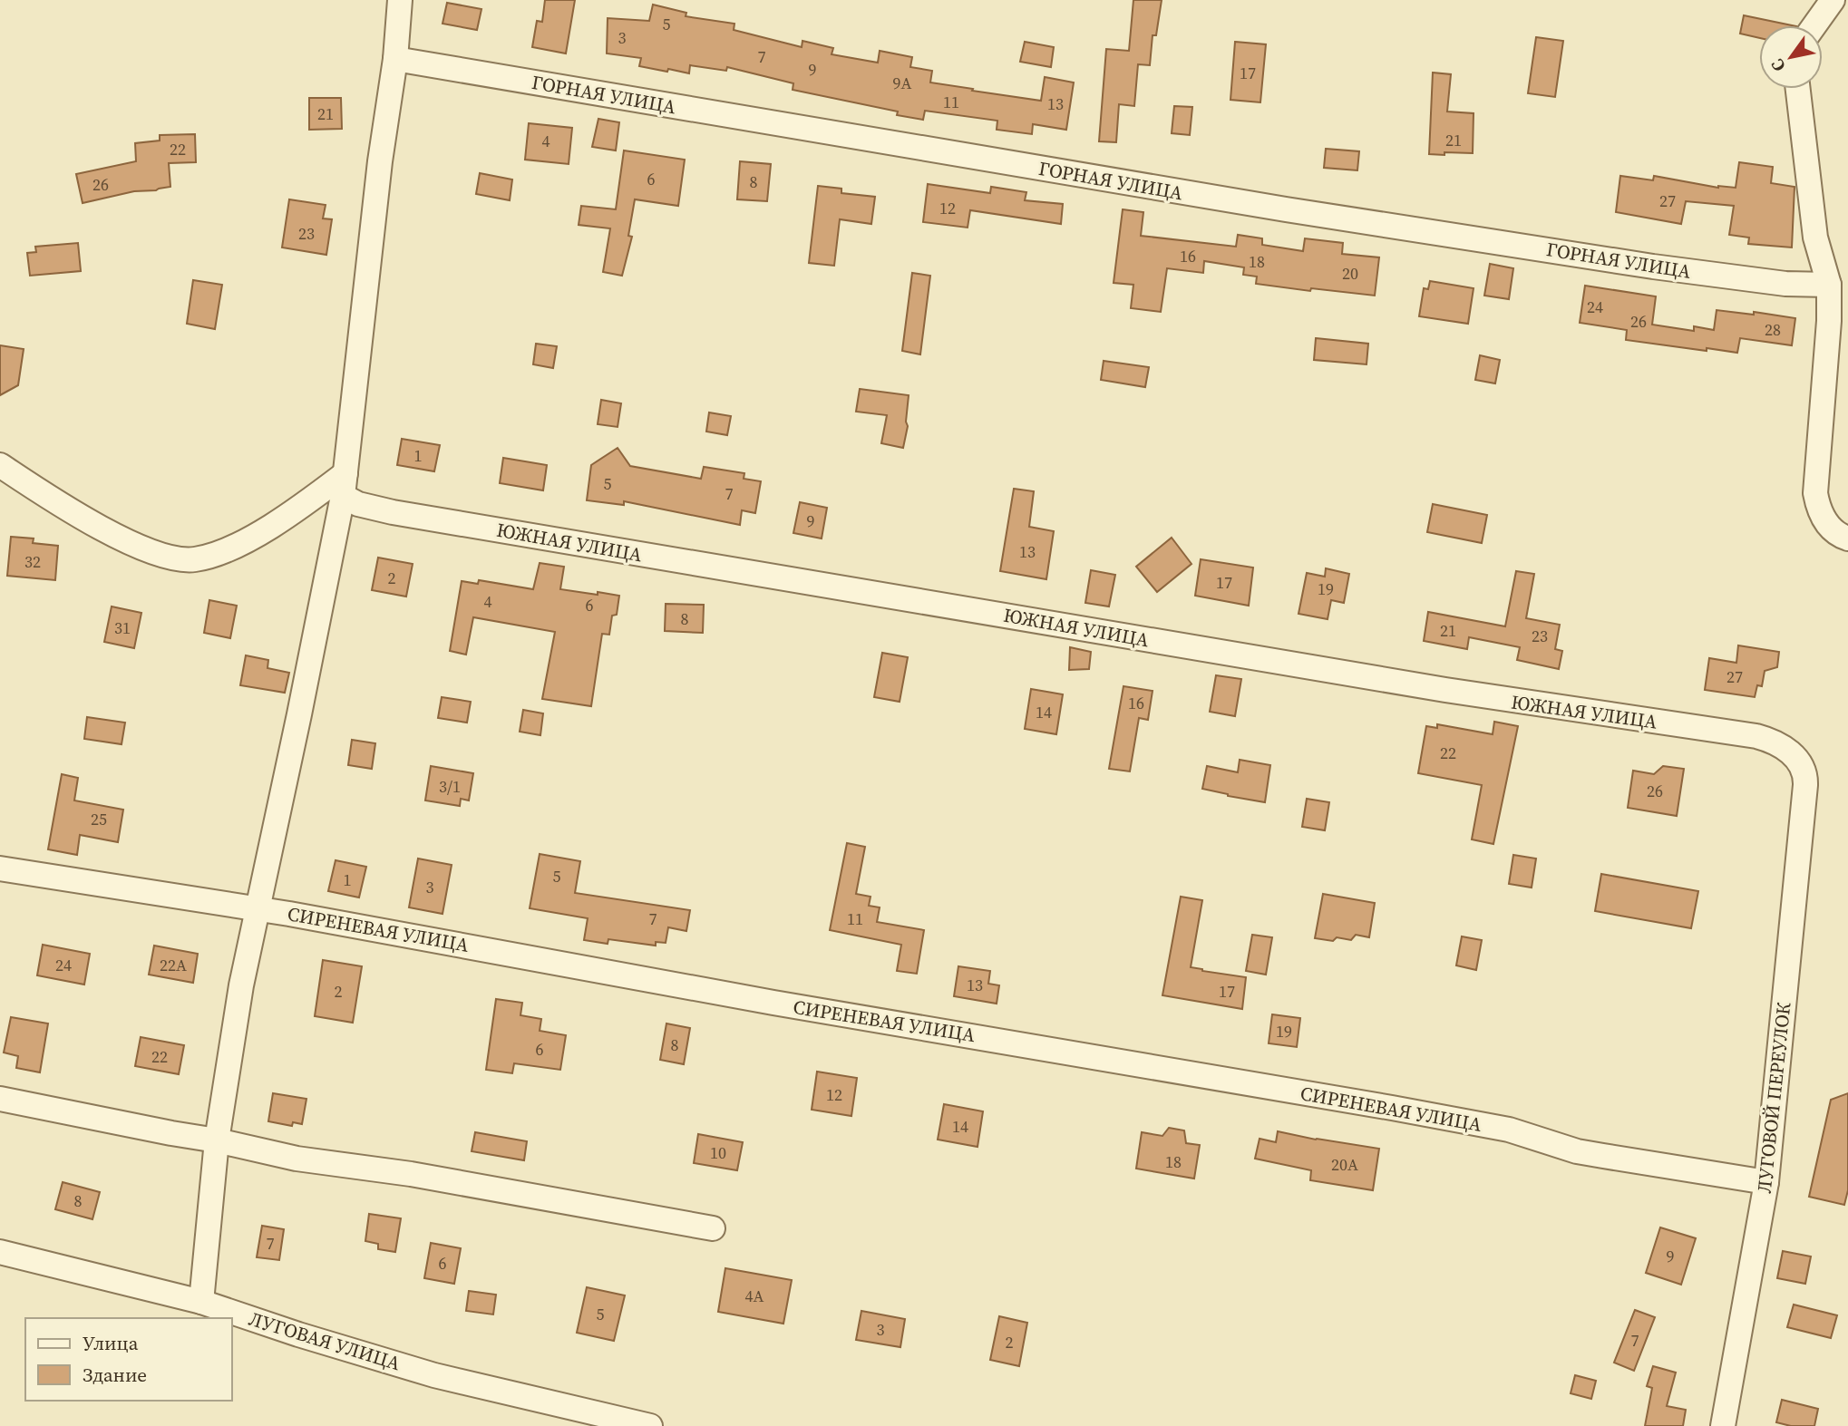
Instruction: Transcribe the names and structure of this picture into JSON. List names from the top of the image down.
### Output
{
  "streets": {
    "street": [
      "ГОРНАЯ УЛИЦА",
      "ЮЖНАЯ УЛИЦА",
      "СИРЕНЕВАЯ УЛИЦА",
      "ЛУГОВОЙ ПЕРЕУЛОК",
      "ЛУГОВАЯ УЛИЦА"
    ]
  },
  "crossings": [
    ["ЮЖНАЯ УЛИЦА", "ЛУГОВОЙ ПЕРЕУЛОК"],
    ["СИРЕНЕВАЯ УЛИЦА", "ЛУГОВОЙ ПЕРЕУЛОК"]
  ],
  "house_numbers": [
    "5",
    "3",
    "7",
    "9",
    "17",
    "9А",
    "11",
    "13",
    "21",
    "21",
    "4",
    "22",
    "6",
    "8",
    "26",
    "27",
    "12",
    "23",
    "16",
    "18",
    "20",
    "24",
    "26",
    "28",
    "1",
    "5",
    "7",
    "9",
    "13",
    "32",
    "2",
    "17",
    "19",
    "4",
    "6",
    "8",
    "31",
    "21",
    "23",
    "27",
    "16",
    "14",
    "22",
    "3/1",
    "26",
    "25",
    "5",
    "1",
    "3",
    "7",
    "11",
    "24",
    "22А",
    "13",
    "2",
    "17",
    "19",
    "8",
    "6",
    "22",
    "12",
    "14",
    "10",
    "18",
    "20А",
    "8",
    "7",
    "9",
    "6",
    "4А",
    "5",
    "3",
    "7",
    "2"
  ],
  "legend": ["Улица", "Здание"],
  "north": "bottom left"
}
